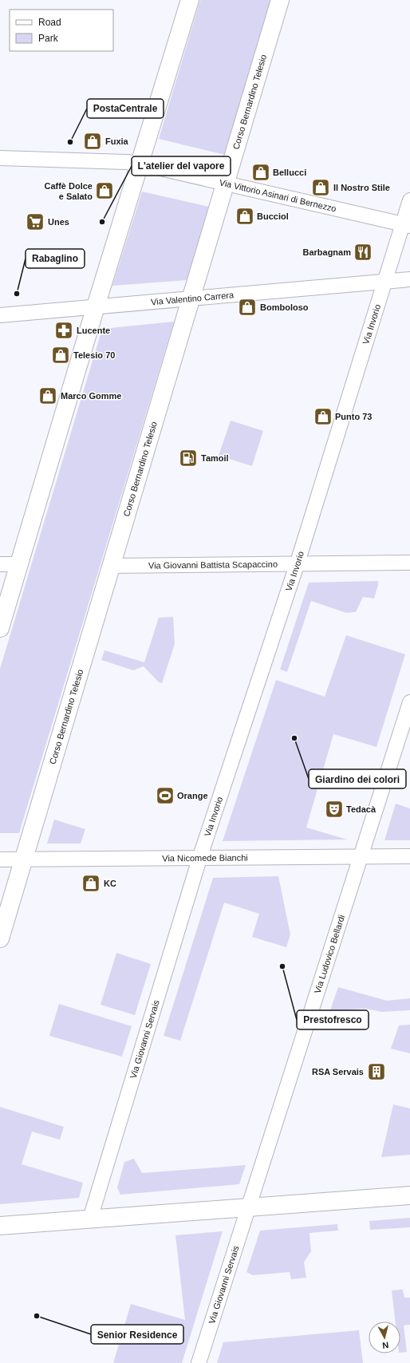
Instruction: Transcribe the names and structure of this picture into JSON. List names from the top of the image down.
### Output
{
  "streets": {
    "street": [
      "Corso Bernardino Telesio",
      "Via Vittorio Asinari di Bernezzo",
      "Via Valentino Carrera",
      "Via Invorio",
      "Via Giovanni Battista Scapaccino",
      "Via Nicomede Bianchi",
      "Via Ludovico Bellardi",
      "Via Giovanni Servais"
    ]
  },
  "crossings": [
    ["Corso Bernardino Telesio", "Via Vittorio Asinari di Bernezzo"],
    ["Corso Bernardino Telesio", "Via Valentino Carrera"],
    ["Corso Bernardino Telesio", "Via Giovanni Battista Scapaccino"],
    ["Corso Bernardino Telesio", "Via Nicomede Bianchi"],
    ["Via Valentino Carrera", "Via Invorio"],
    ["Via Invorio", "Via Giovanni Battista Scapaccino"],
    ["Via Invorio", "Via Nicomede Bianchi"],
    ["Via Invorio", "Via Giovanni Servais"],
    ["Via Nicomede Bianchi", "Via Ludovico Bellardi"],
    ["Via Nicomede Bianchi", "Via Giovanni Servais"],
    ["Via Ludovico Bellardi", "Via Giovanni Servais"]
  ],
  "places": {
    "shop": [
      "Fuxia",
      "Bellucci",
      "Il Nostro Stile",
      "Caffè Dolce e Salato",
      "Bucciol",
      "Bomboloso",
      "Telesio 70",
      "Marco Gomme",
      "Punto 73",
      "KC"
    ],
    "other": [
      "PostaCentrale",
      "L'atelier del vapore",
      "Rabaglino",
      "Giardino dei colori",
      "Prestofresco",
      "Senior Residence"
    ],
    "supermarket": ["Unes"],
    "restaurant": ["Barbagnam"],
    "pharmacy": ["Lucente"],
    "fuel station": ["Tamoil"],
    "sports": ["Orange"],
    "theatre": ["Tedacà"],
    "building": ["RSA Servais"]
  },
  "legend": ["Road", "Park"],
  "north": "bottom"
}
